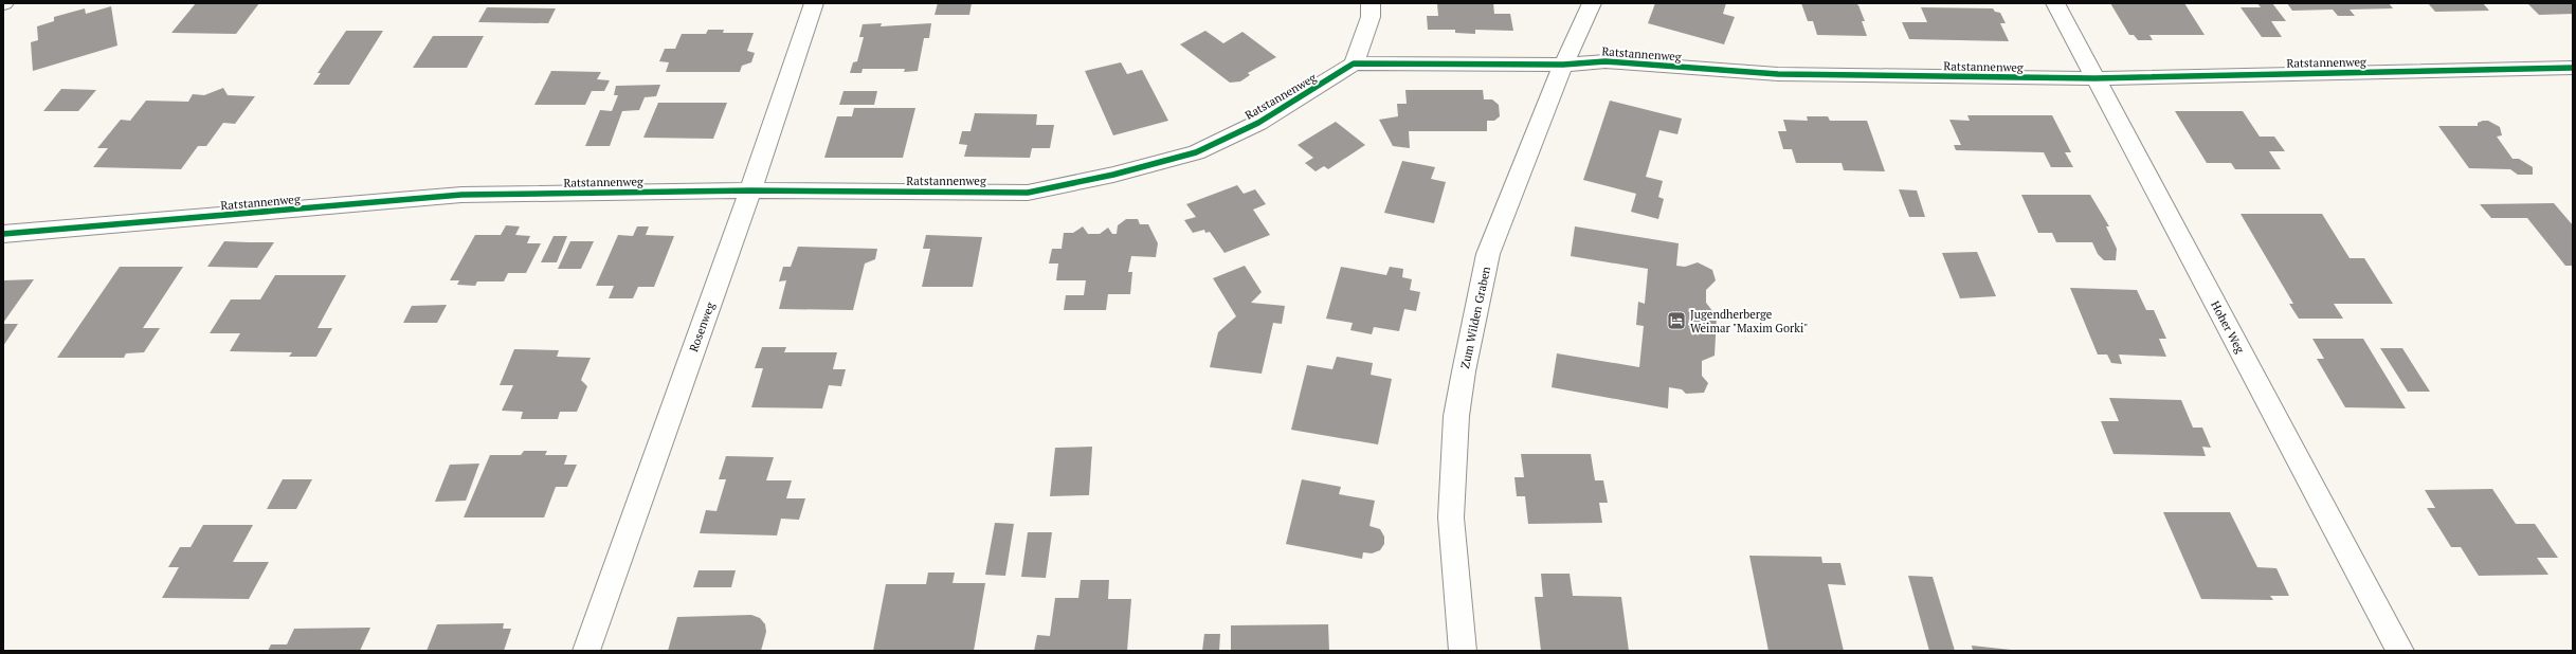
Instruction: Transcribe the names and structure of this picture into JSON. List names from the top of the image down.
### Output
{
  "streets": {
    "street": [
      "Ratstannenweg",
      "Zum Wilden Graben",
      "Rosenweg",
      "Hoher Weg"
    ]
  },
  "crossings": [
    ["Ratstannenweg", "Zum Wilden Graben"],
    ["Ratstannenweg", "Rosenweg"],
    ["Ratstannenweg", "Hoher Weg"]
  ],
  "places": {
    "hotel": ["Jugendherberge Weimar \"Maxim Gorki\""]
  }
}
